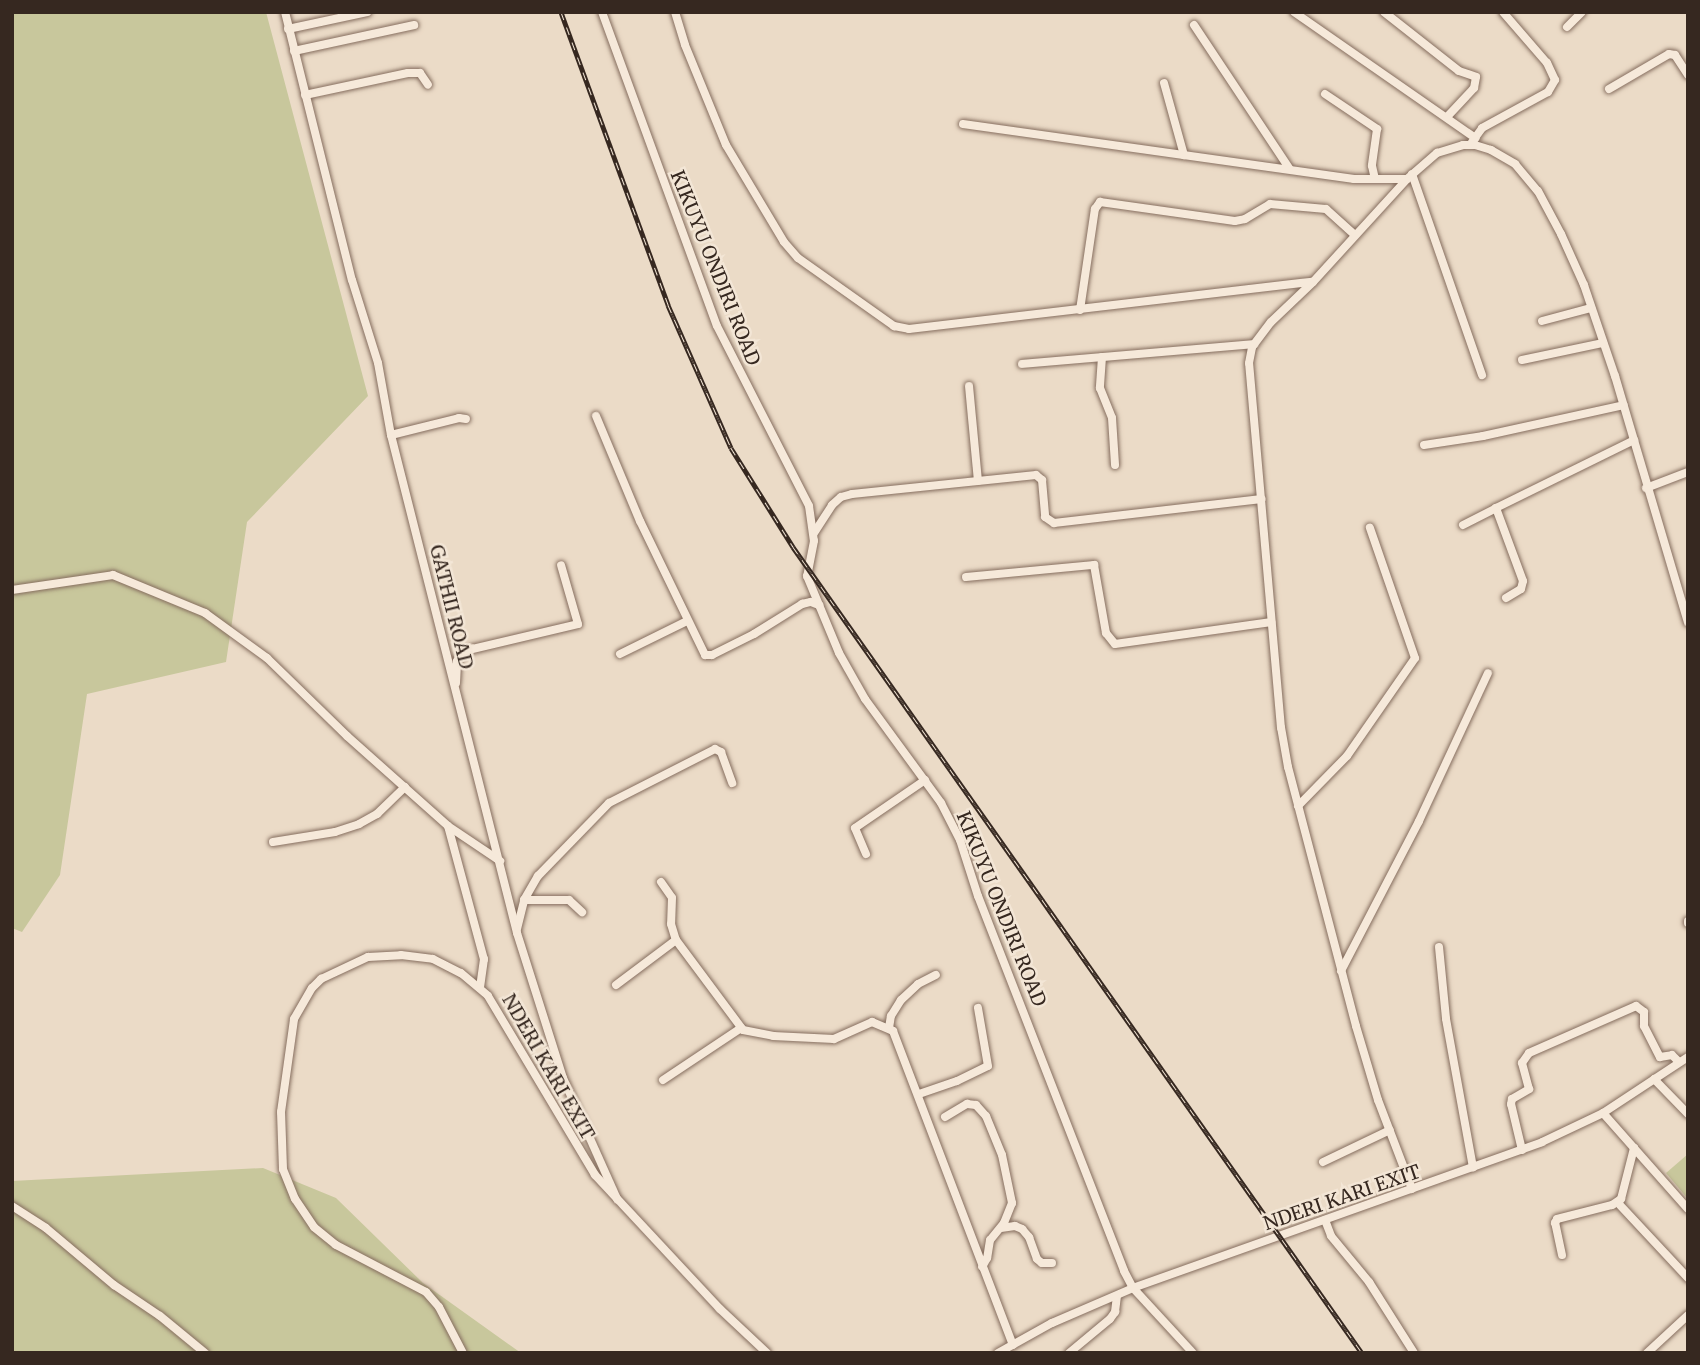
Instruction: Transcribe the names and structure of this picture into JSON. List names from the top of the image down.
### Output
{
  "streets": {
    "street": ["KIKUYU ONDIRI ROAD", "GATHII ROAD", "NDERI KARI EXIT"]
  },
  "crossings": [
    ["KIKUYU ONDIRI ROAD", "NDERI KARI EXIT"],
    ["GATHII ROAD", "NDERI KARI EXIT"]
  ]
}
